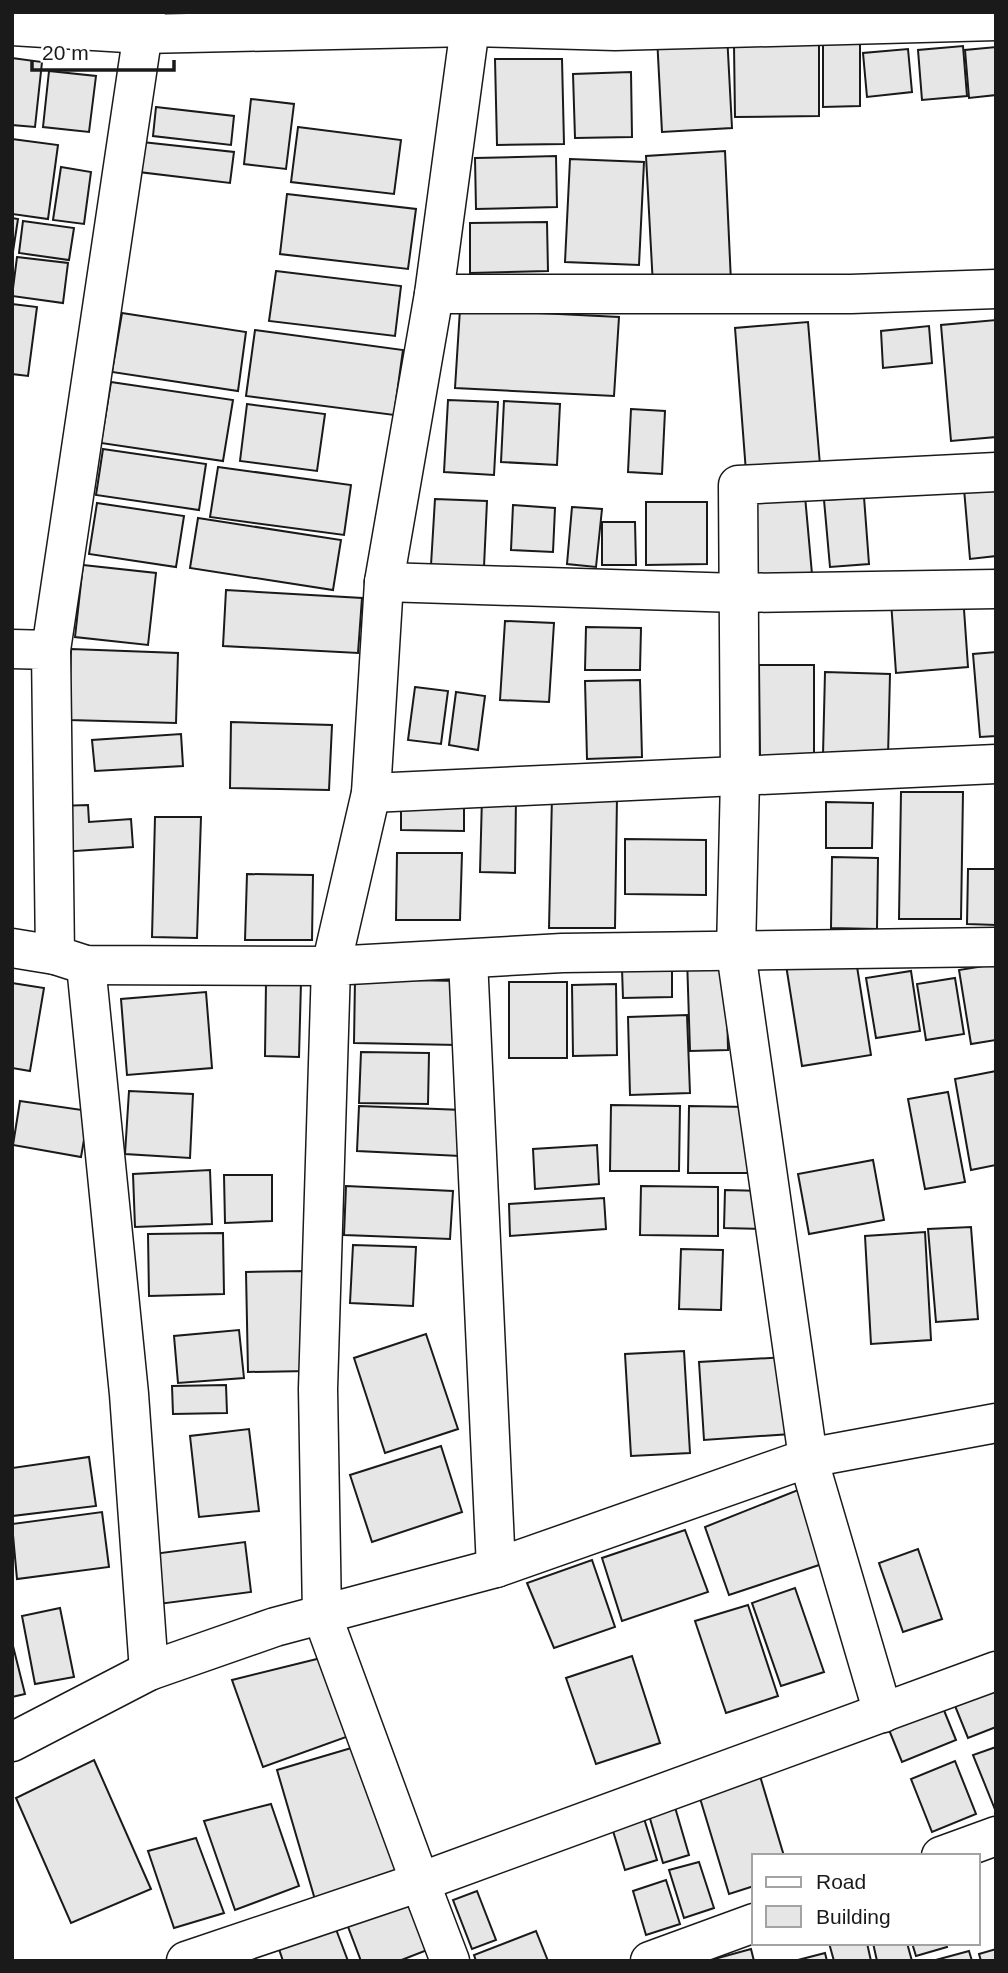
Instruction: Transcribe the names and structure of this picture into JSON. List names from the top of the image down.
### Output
{
  "legend": ["Road", "Building"],
  "scale_bar": "20 m"
}
